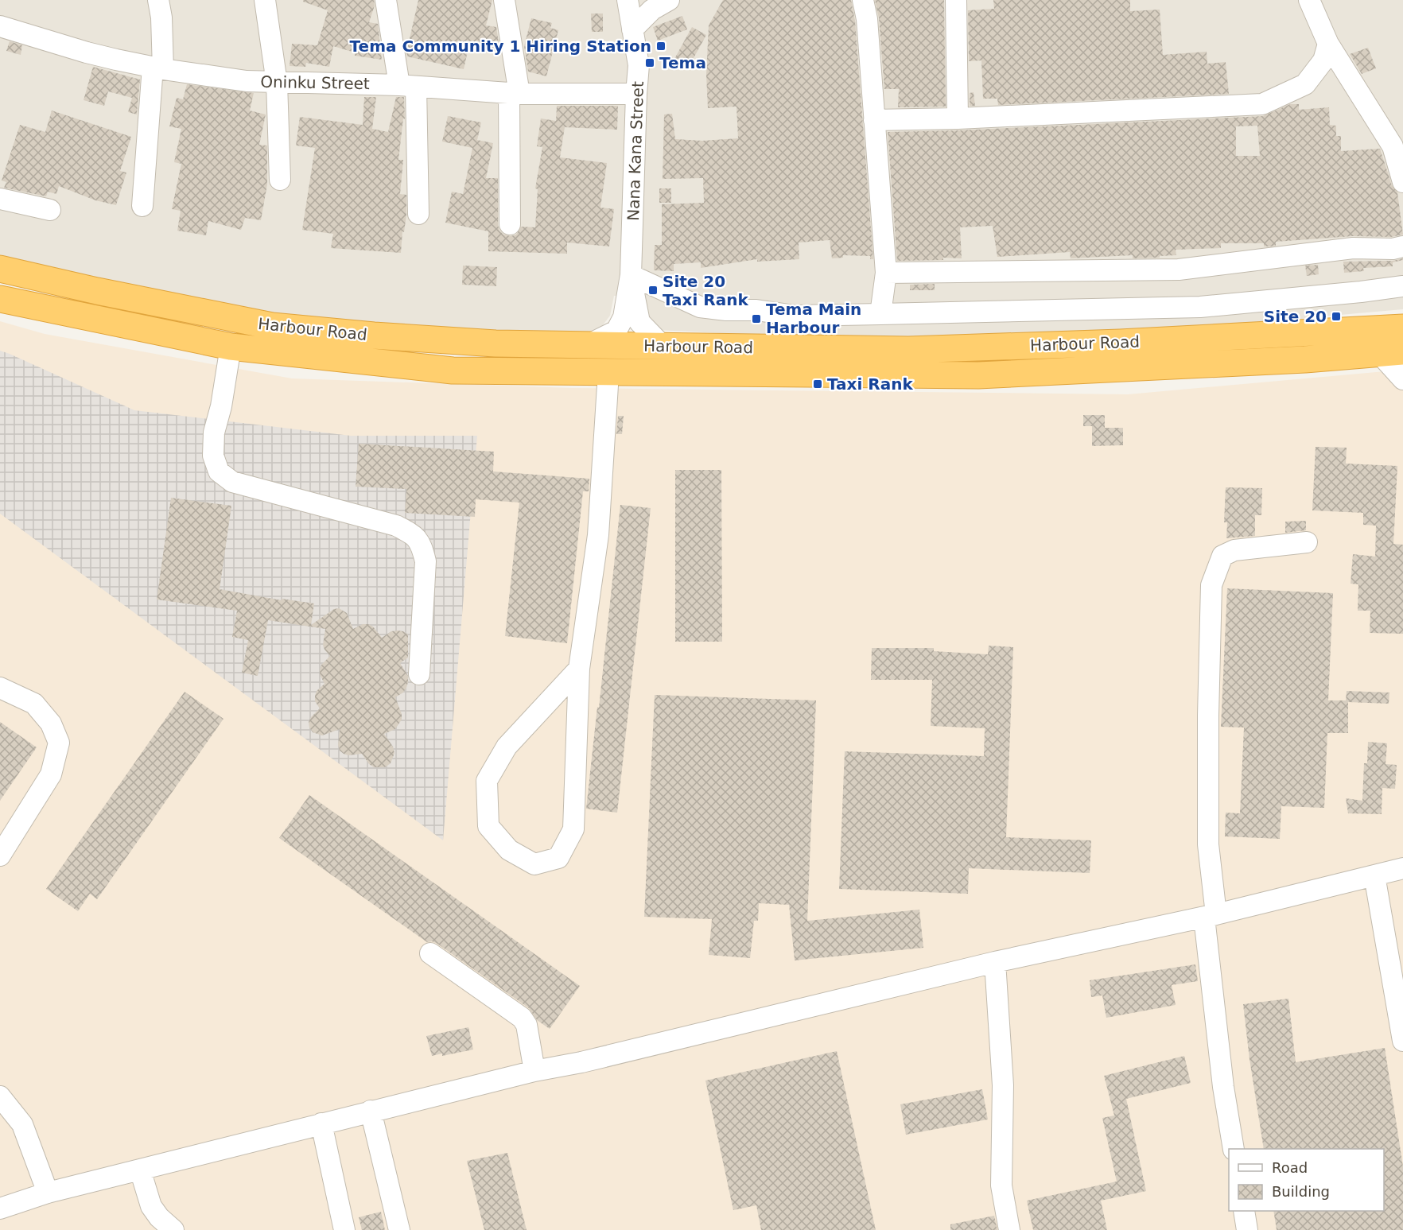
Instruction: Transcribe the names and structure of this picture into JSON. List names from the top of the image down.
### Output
{
  "streets": {
    "highway": ["Harbour Road"],
    "street": ["Oninku Street", "Nana Kana Street"]
  },
  "crossings": [
    ["Oninku Street", "Nana Kana Street"]
  ],
  "places": {
    "transit": [
      "Tema Community 1 Hiring Station",
      "Tema",
      "Site 20 Taxi Rank",
      "Site 20",
      "Tema Main Harbour",
      "Taxi Rank"
    ]
  },
  "legend": ["Road", "Building"]
}
